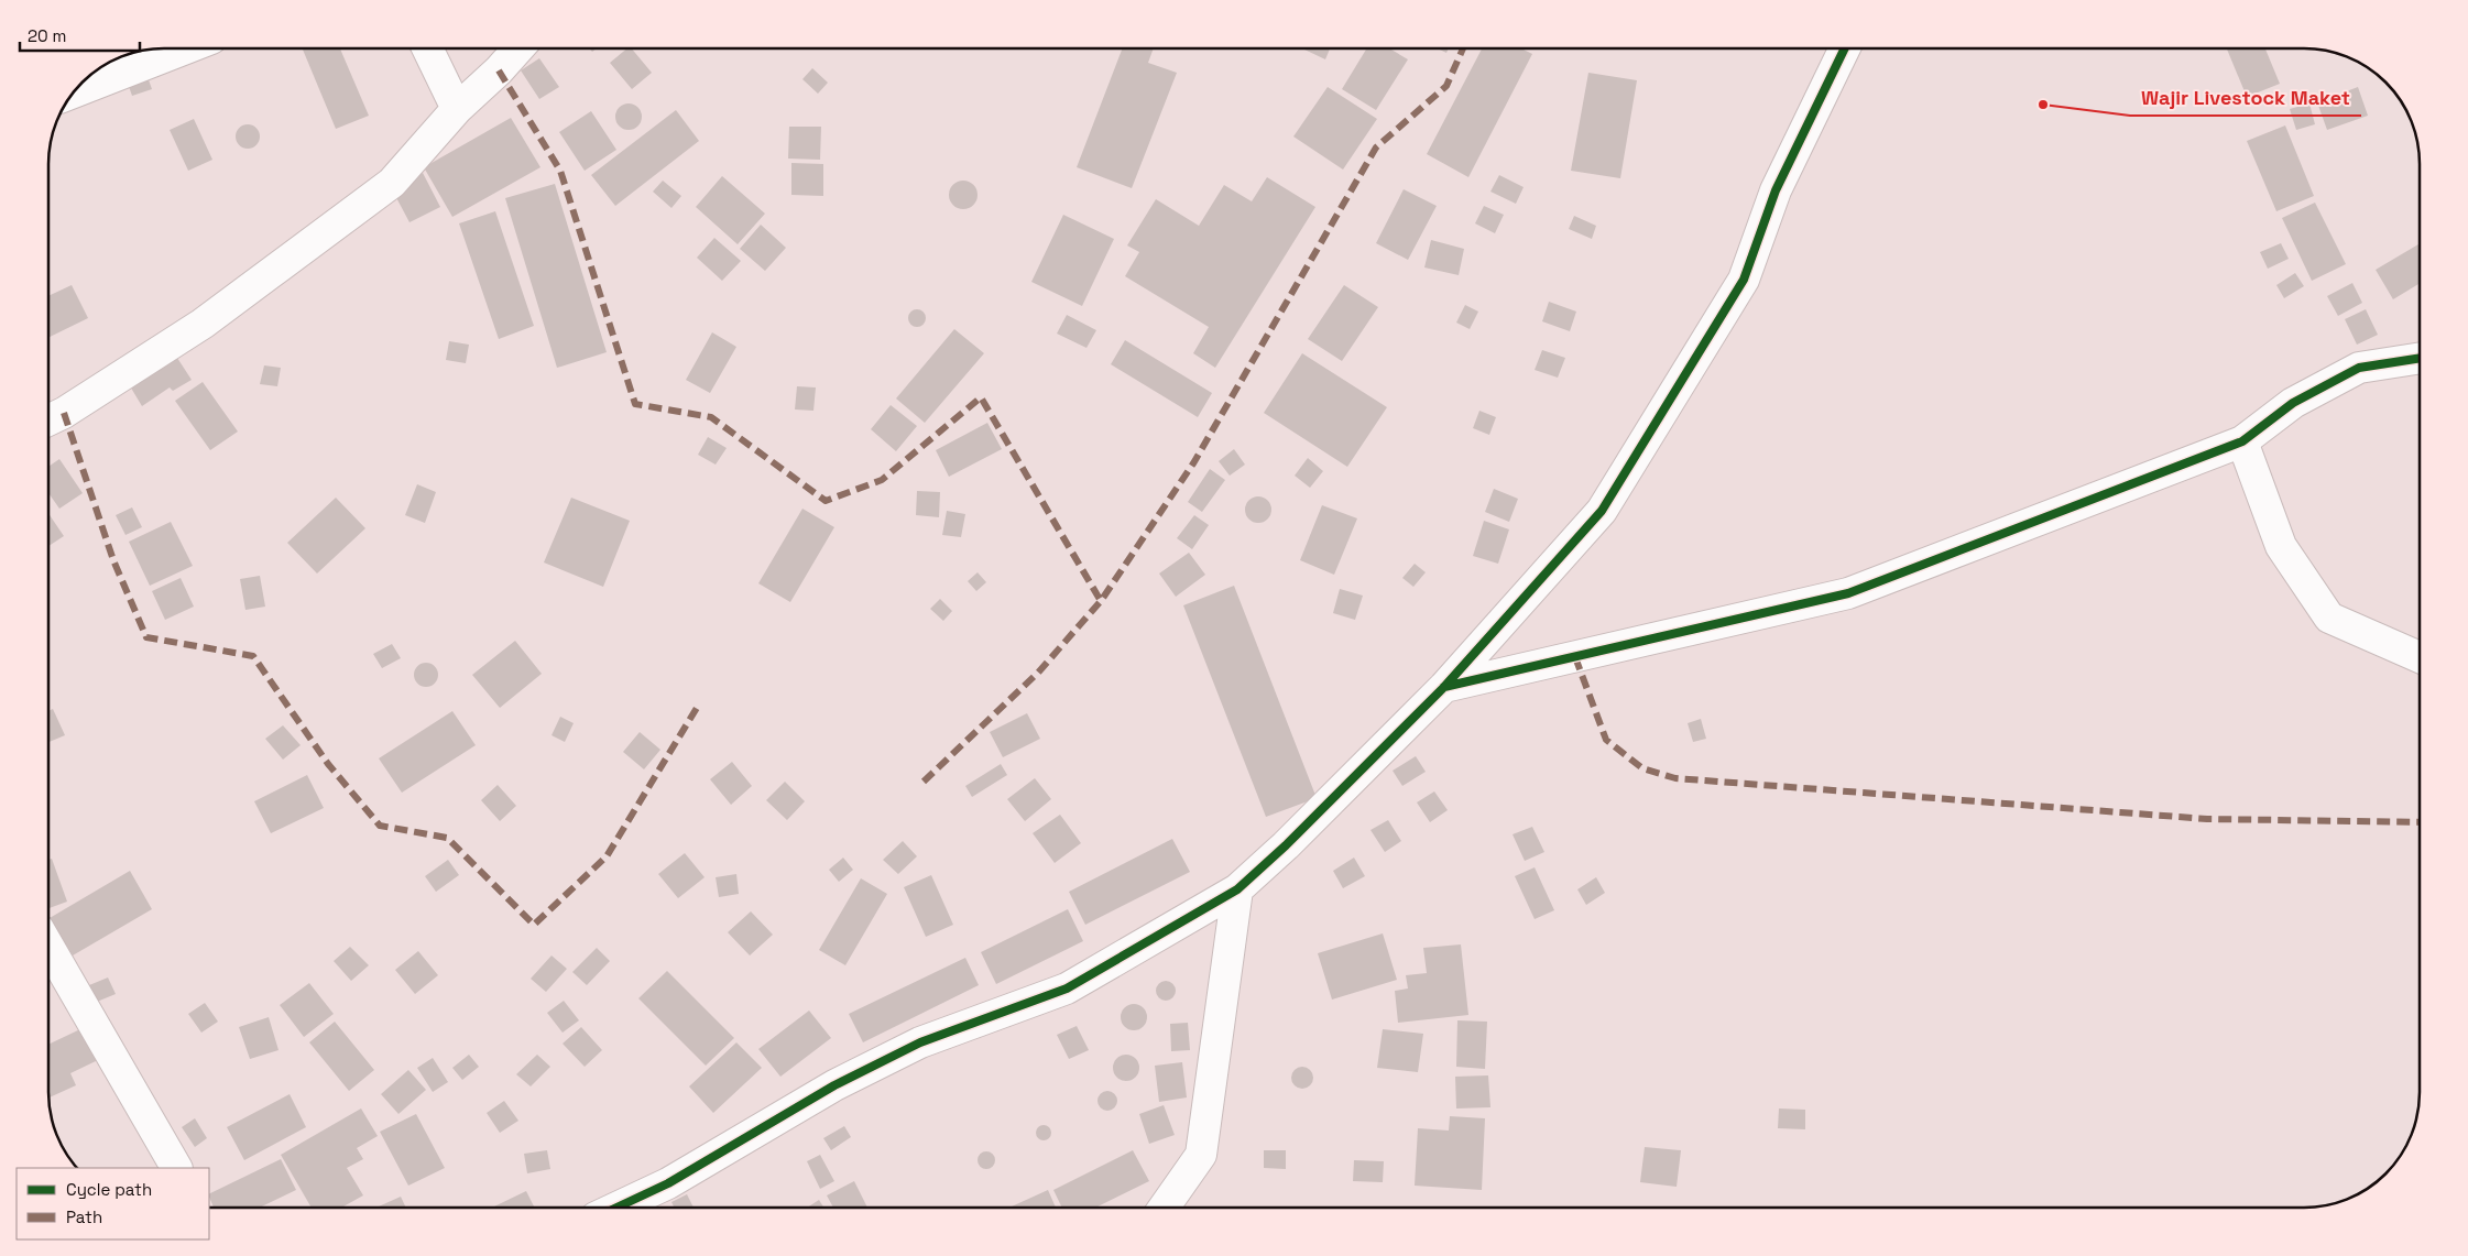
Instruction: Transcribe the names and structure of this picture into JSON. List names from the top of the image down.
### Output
{
  "places": ["Wajir Livestock Maket"],
  "legend": ["Cycle path", "Path"],
  "scale_bar": "20 m"
}
